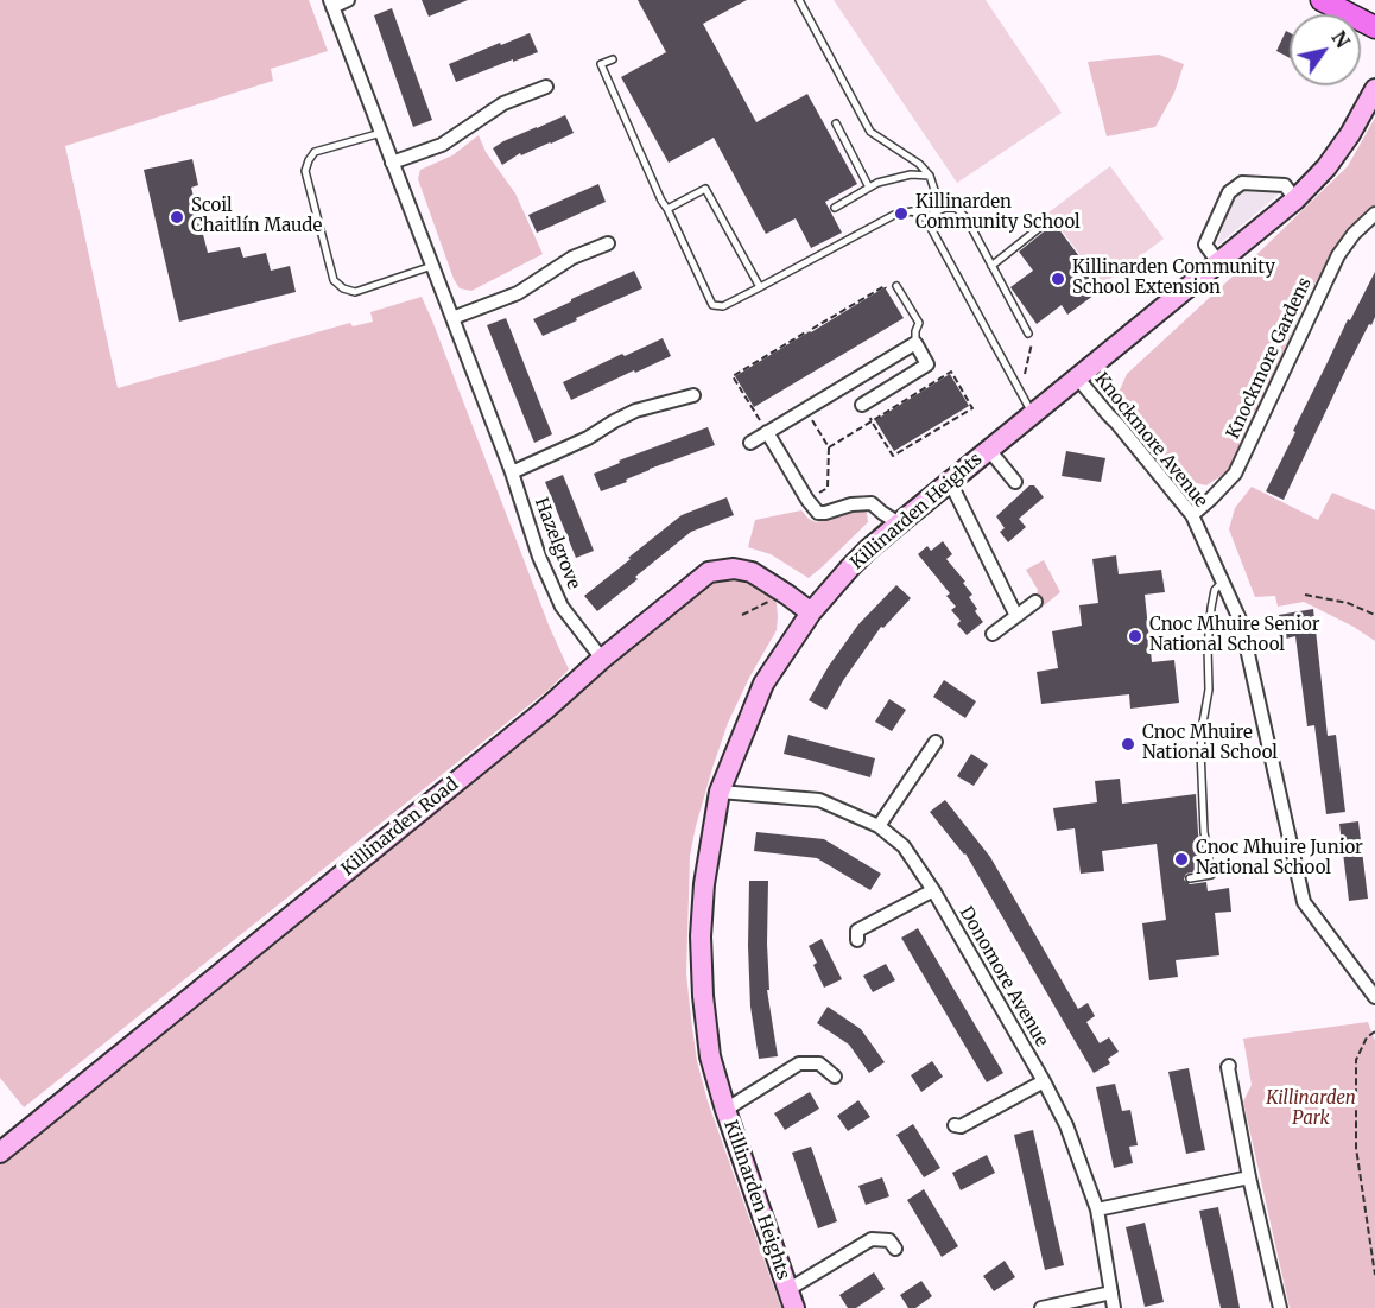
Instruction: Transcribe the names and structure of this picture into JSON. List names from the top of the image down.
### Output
{
  "streets": {
    "street": [
      "Knockmore Gardens",
      "Knockmore Avenue",
      "Killinarden Heights",
      "Hazelgrove",
      "Killinarden Road",
      "Donomore Avenue"
    ]
  },
  "crossings": [
    ["Knockmore Gardens", "Knockmore Avenue"],
    ["Knockmore Avenue", "Killinarden Heights"],
    ["Killinarden Heights", "Killinarden Road"],
    ["Killinarden Heights", "Donomore Avenue"],
    ["Hazelgrove", "Killinarden Road"]
  ],
  "parks": ["Killinarden Park"],
  "places": [
    "Killinarden Community School",
    "Scoil Chaitlín Maude",
    "Killinarden Community School Extension",
    "Cnoc Mhuire Senior National School",
    "Cnoc Mhuire National School",
    "Cnoc Mhuire Junior National School"
  ],
  "north": "top right"
}
